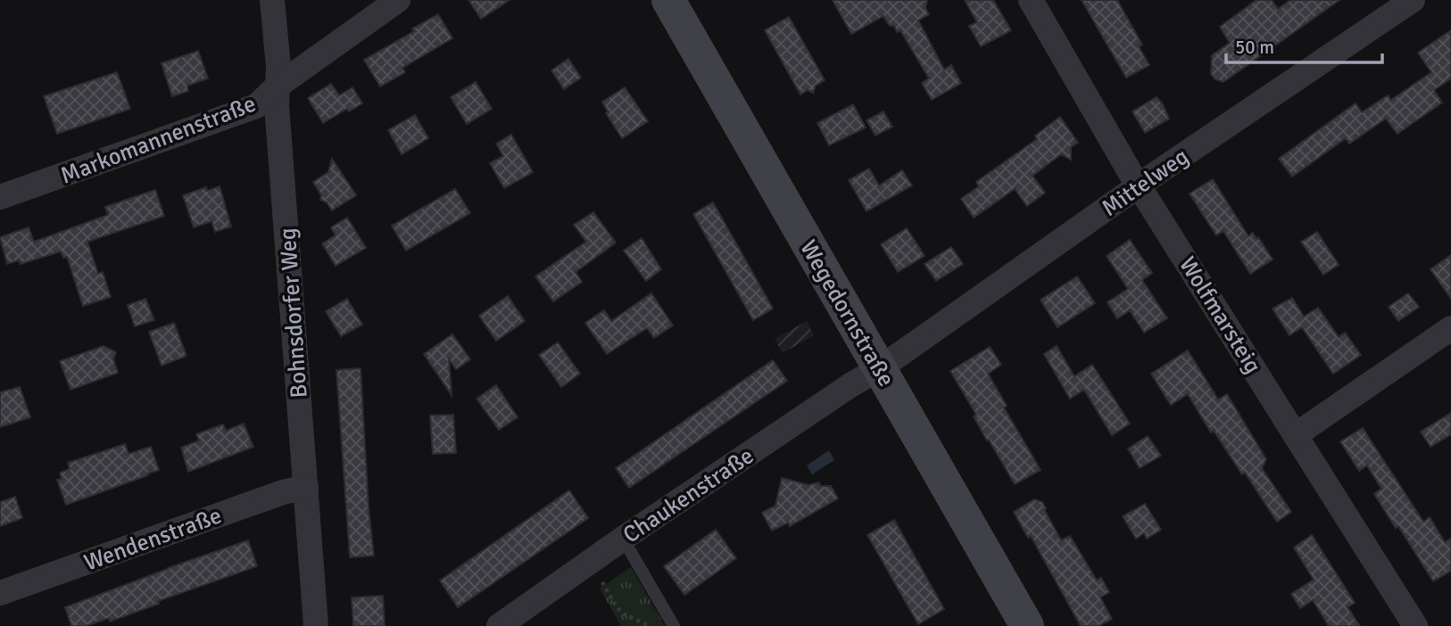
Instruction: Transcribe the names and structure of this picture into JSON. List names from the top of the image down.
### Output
{
  "streets": {
    "street": [
      "Markomannenstraße",
      "Mittelweg",
      "Bohnsdorfer Weg",
      "Wegedornstraße",
      "Wolfmarsteig",
      "Chaukenstraße",
      "Wendenstraße"
    ]
  },
  "crossings": [
    ["Markomannenstraße", "Bohnsdorfer Weg"],
    ["Mittelweg", "Wegedornstraße"],
    ["Mittelweg", "Wolfmarsteig"],
    ["Mittelweg", "Chaukenstraße"],
    ["Bohnsdorfer Weg", "Wendenstraße"],
    ["Wegedornstraße", "Chaukenstraße"]
  ],
  "scale_bar": "50 m"
}
